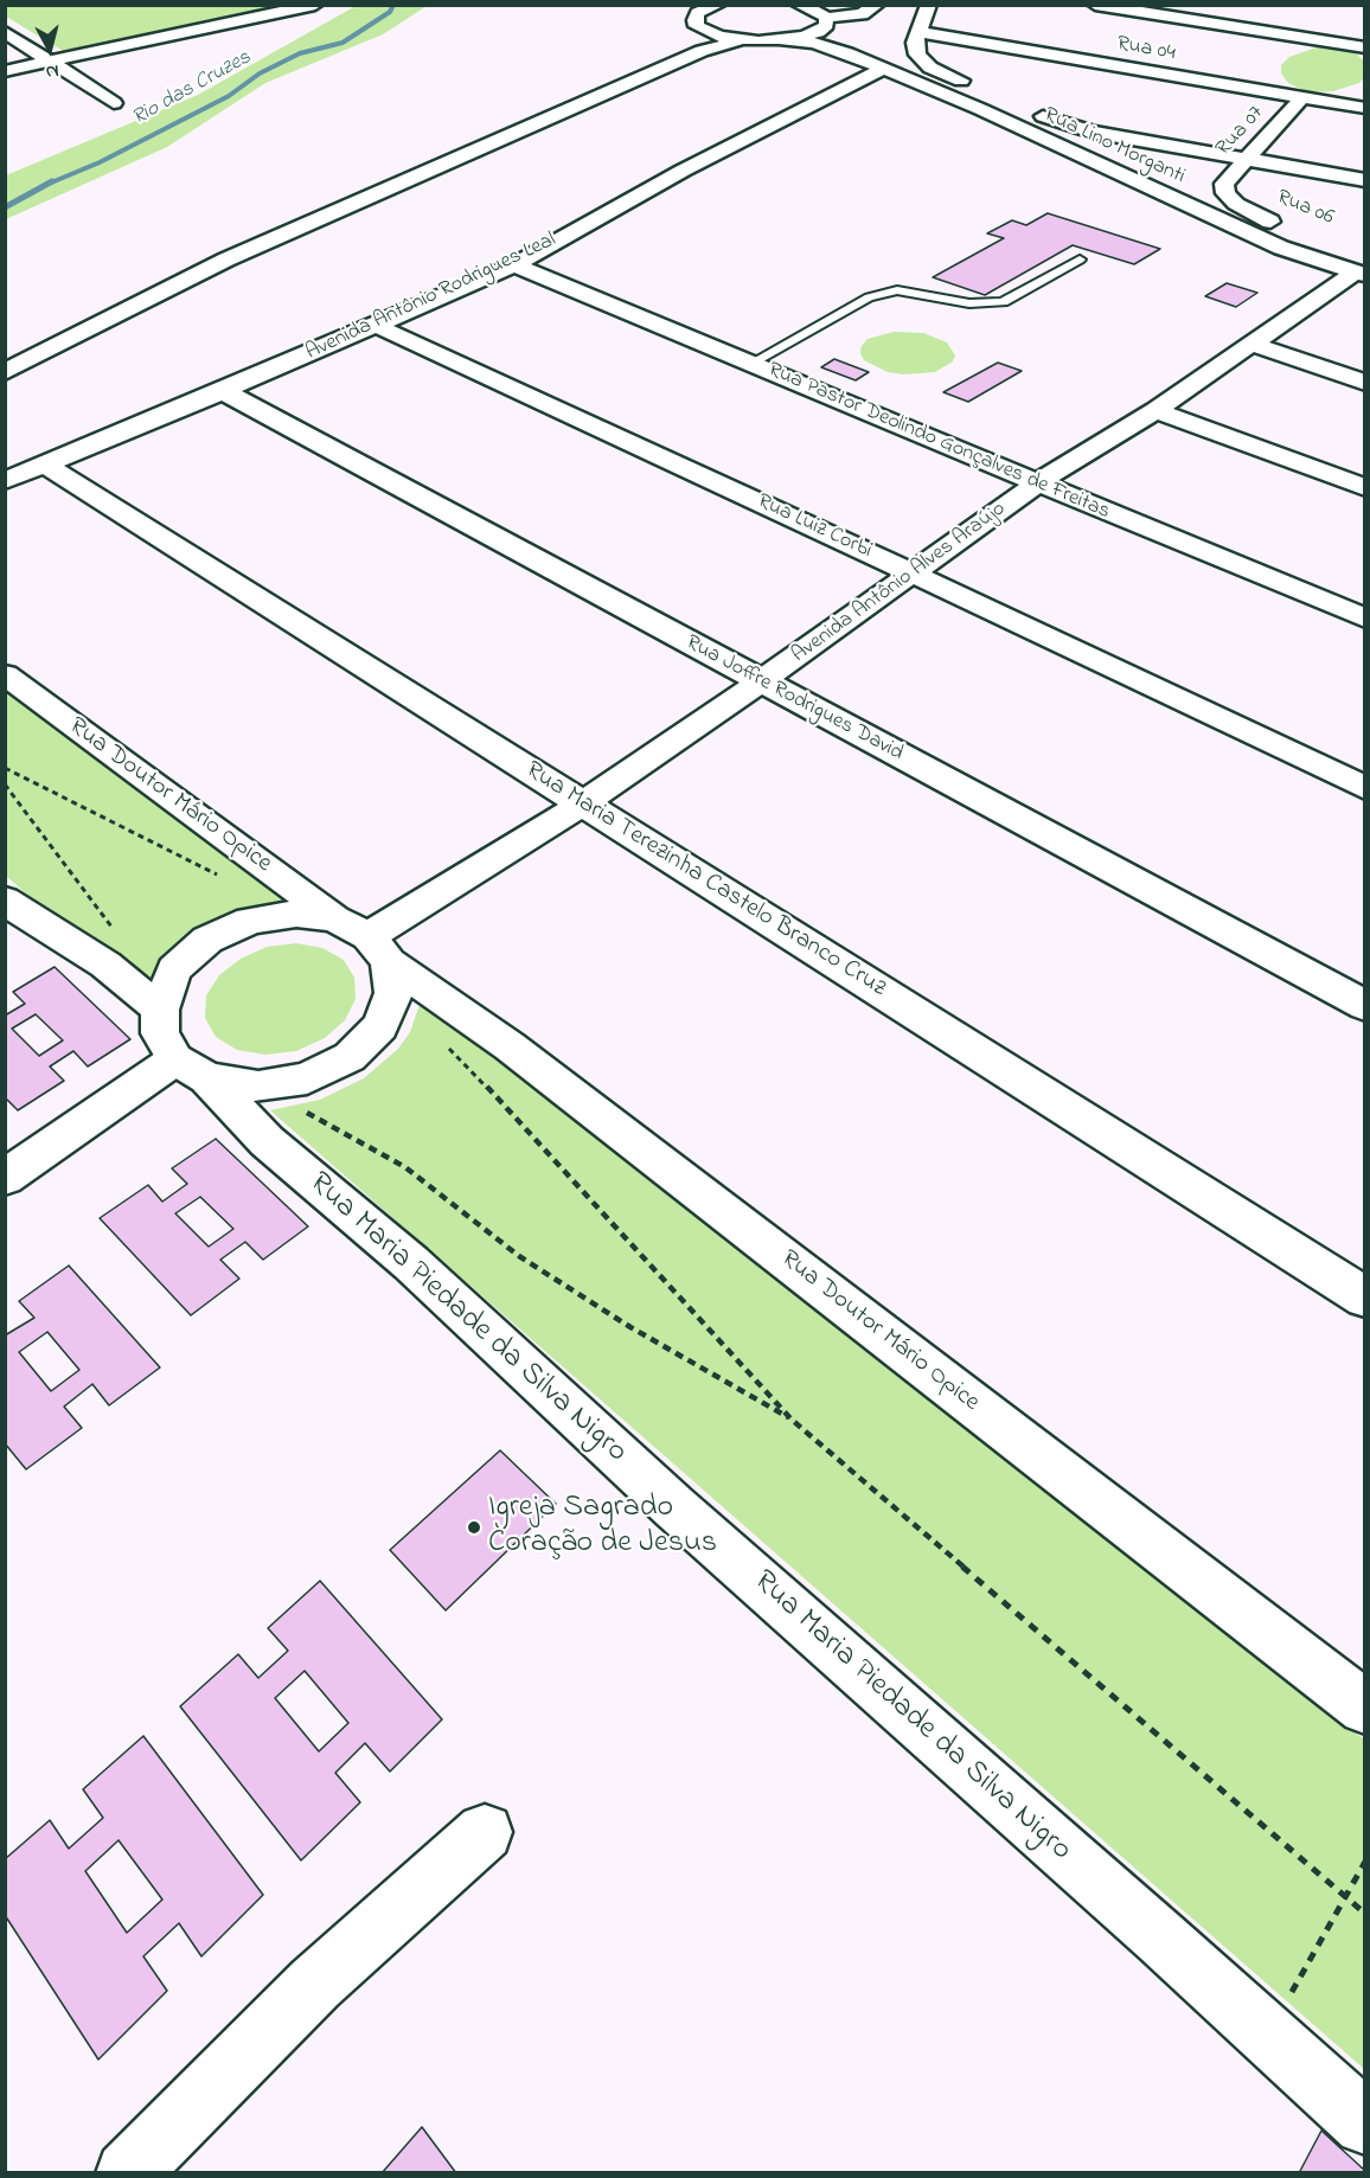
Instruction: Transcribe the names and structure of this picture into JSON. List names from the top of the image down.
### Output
{
  "streets": {
    "street": [
      "Rua 04",
      "Rua 07",
      "Rua Lino Morganti",
      "Rua 06",
      "Avenida Antônio Rodrigues Leal",
      "Rua Pastor Deolindo Gonçalves de Freitas",
      "Rua Luiz Corbi",
      "Avenida Antônio Alves Araújo",
      "Rua Joffre Rodrigues David",
      "Rua Doutor Mário Opice",
      "Rua Maria Terezinha Castelo Branco Cruz",
      "Rua Maria Piedade da Silva Nigro"
    ]
  },
  "crossings": [
    ["Rua 04", "Rua 07"],
    ["Rua 07", "Rua 06"],
    ["Rua Lino Morganti", "Rua 06"],
    ["Rua Lino Morganti", "Avenida Antônio Rodrigues Leal"],
    ["Rua Lino Morganti", "Avenida Antônio Alves Araújo"],
    ["Rua 06", "Avenida Antônio Alves Araújo"],
    ["Avenida Antônio Rodrigues Leal", "Rua Pastor Deolindo Gonçalves de Freitas"],
    ["Avenida Antônio Rodrigues Leal", "Rua Luiz Corbi"],
    ["Avenida Antônio Rodrigues Leal", "Rua Joffre Rodrigues David"],
    ["Avenida Antônio Rodrigues Leal", "Rua Maria Terezinha Castelo Branco Cruz"],
    ["Rua Pastor Deolindo Gonçalves de Freitas", "Avenida Antônio Alves Araújo"],
    ["Rua Luiz Corbi", "Avenida Antônio Alves Araújo"],
    ["Avenida Antônio Alves Araújo", "Rua Joffre Rodrigues David"],
    ["Avenida Antônio Alves Araújo", "Rua Doutor Mário Opice"],
    ["Avenida Antônio Alves Araújo", "Rua Maria Terezinha Castelo Branco Cruz"],
    ["Avenida Antônio Alves Araújo", "Rua Maria Piedade da Silva Nigro"],
    ["Rua Doutor Mário Opice", "Rua Maria Piedade da Silva Nigro"]
  ],
  "water": ["Rio das Cruzes"],
  "places": ["Igreja Sagrado Coração de Jesus"],
  "north": "bottom"
}
